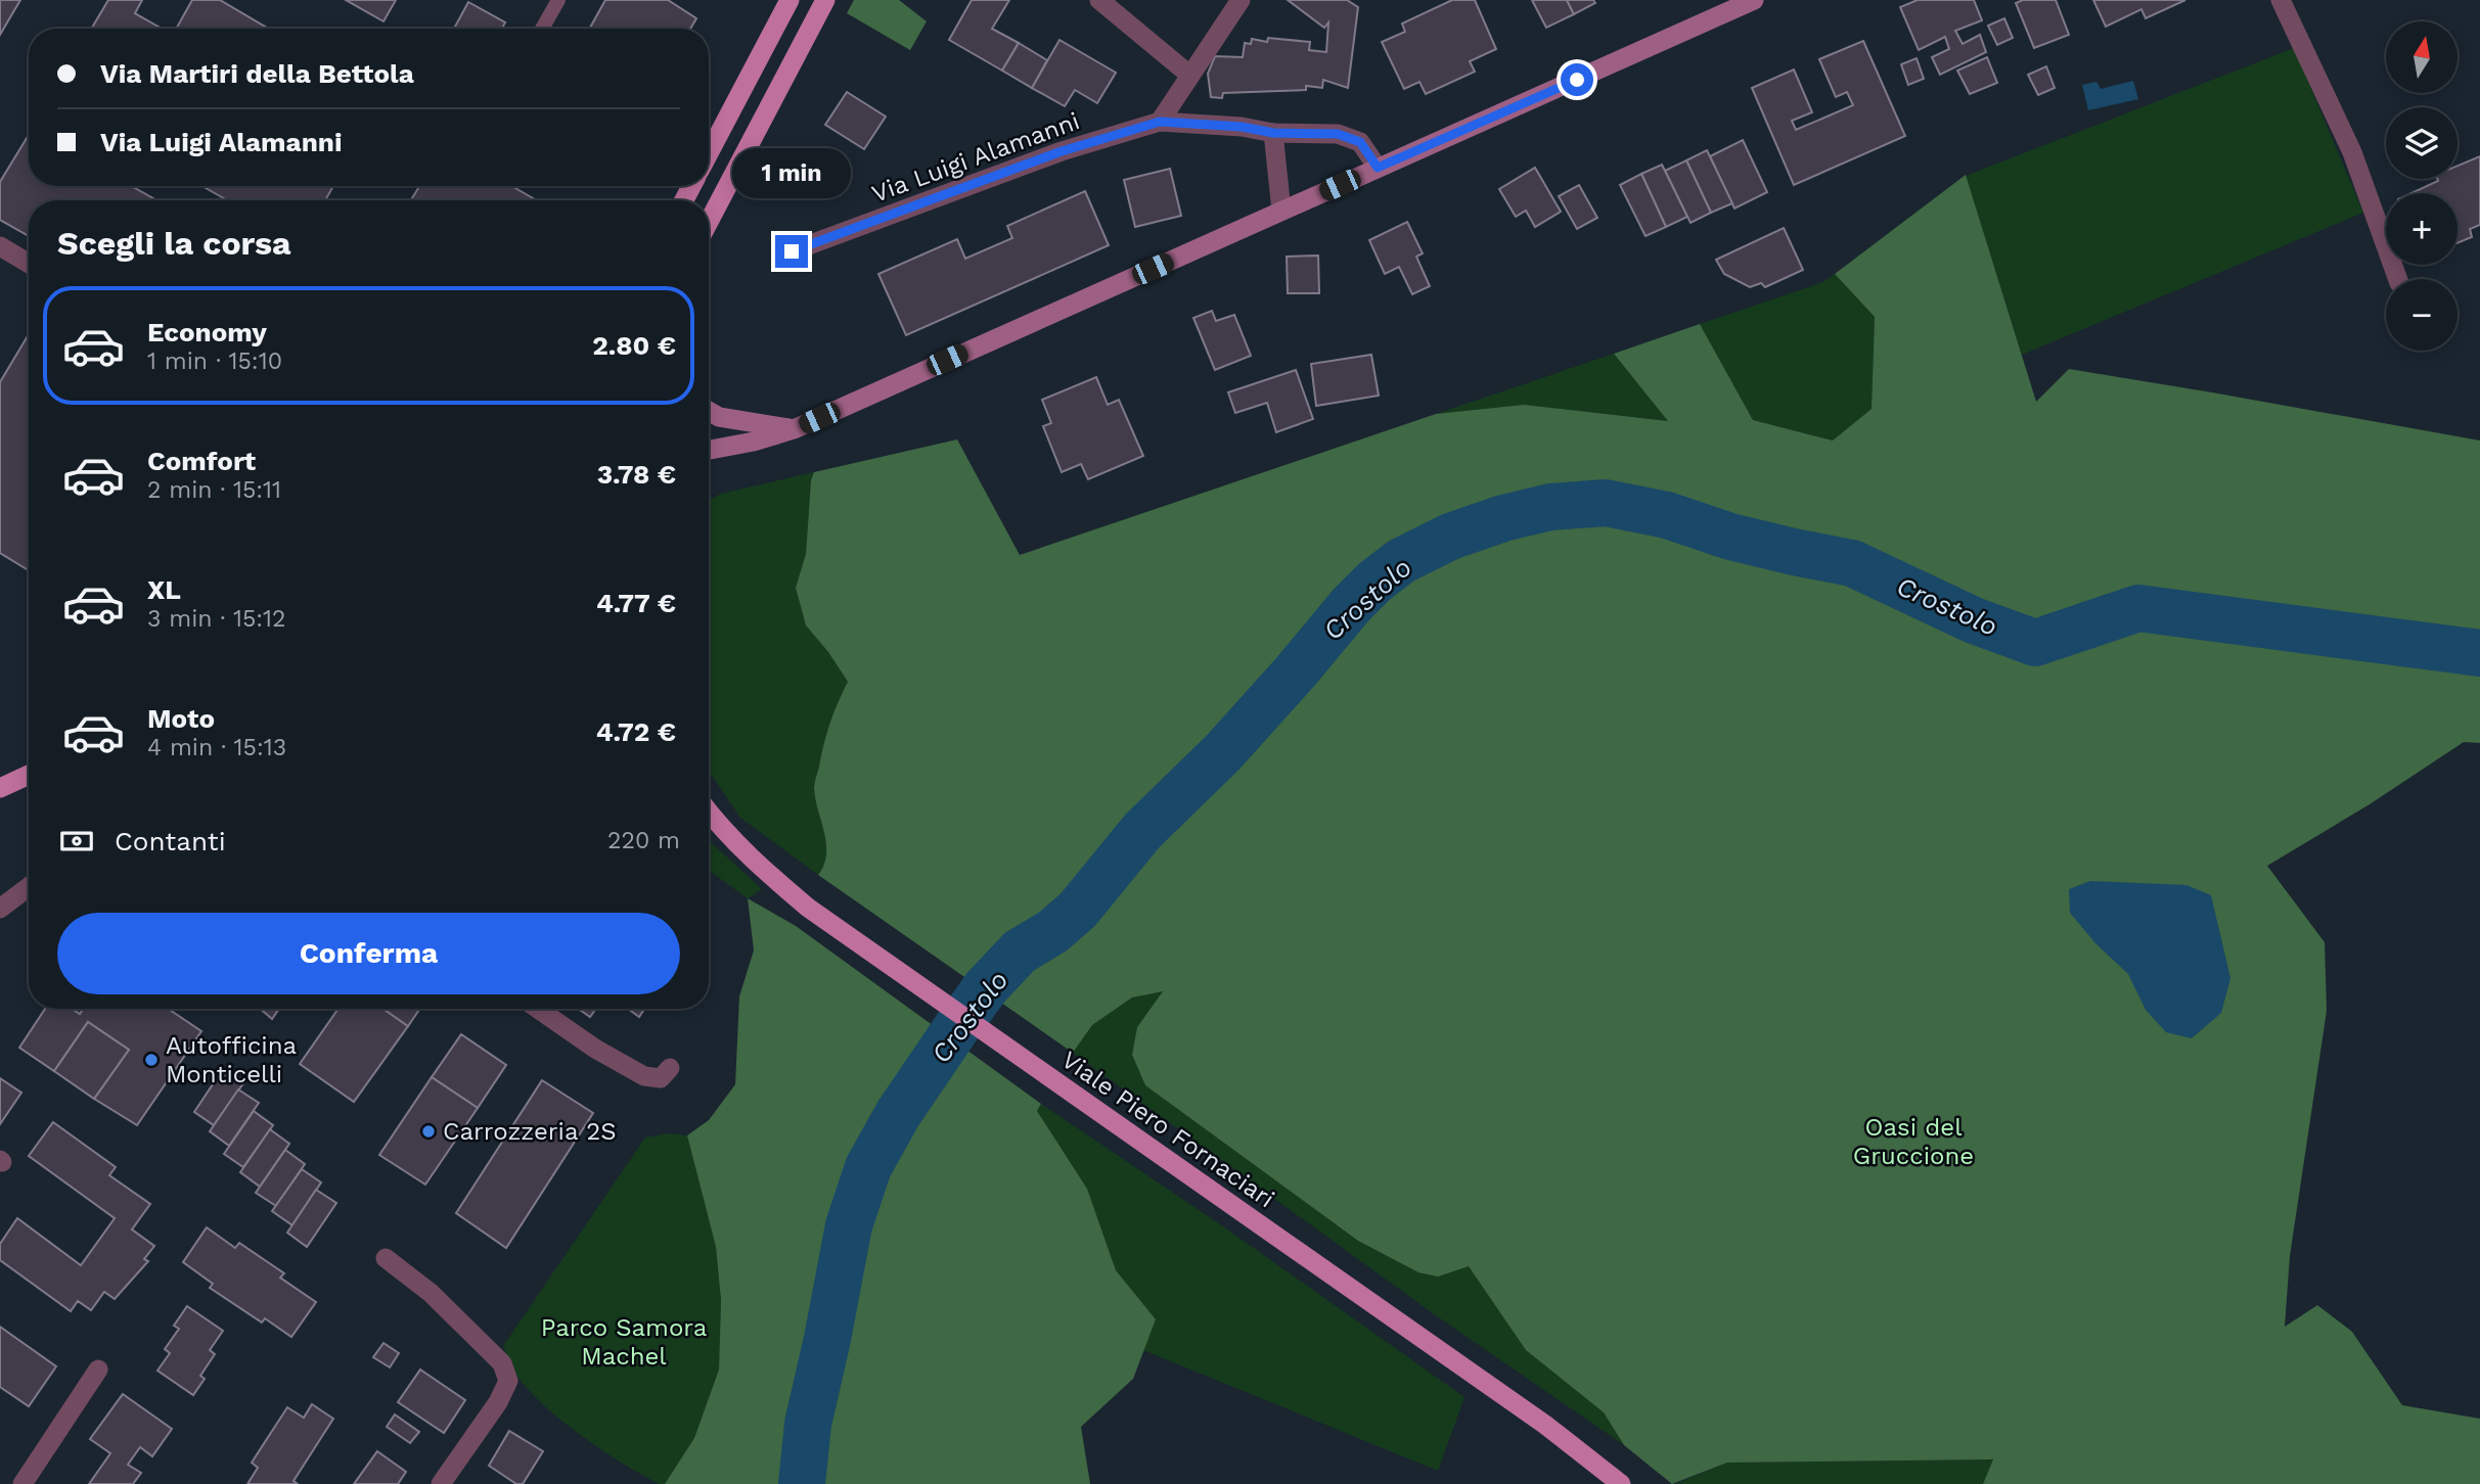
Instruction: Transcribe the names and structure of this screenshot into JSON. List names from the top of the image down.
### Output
{
  "streets": {
    "main road": ["Viale Piero Fornaciari"],
    "street": ["Via Luigi Alamanni"]
  },
  "water": ["Crostolo"],
  "parks": ["Oasi del Gruccione", "Parco Samora Machel"],
  "places": ["Autofficina Monticelli", "Carrozzeria 2S"],
  "north": "top",
  "page": {
    "map_buttons": ["+", "−"],
    "banner": ["Via Martiri della Bettola", "Via Luigi Alamanni"],
    "bubble": "1 min",
    "heading": "Scegli la corsa",
    "list": [
      {
        "name": "Economy",
        "note": "1 min · 15:10",
        "value": "2.80 €"
      },
      {
        "name": "Comfort",
        "note": "2 min · 15:11",
        "value": "3.78 €"
      },
      {
        "name": "XL",
        "note": "3 min · 15:12",
        "value": "4.77 €"
      },
      {
        "name": "Moto",
        "note": "4 min · 15:13",
        "value": "4.72 €"
      }
    ],
    "pay": ["Contanti", "220 m"],
    "buttons": "Conferma"
  }
}
